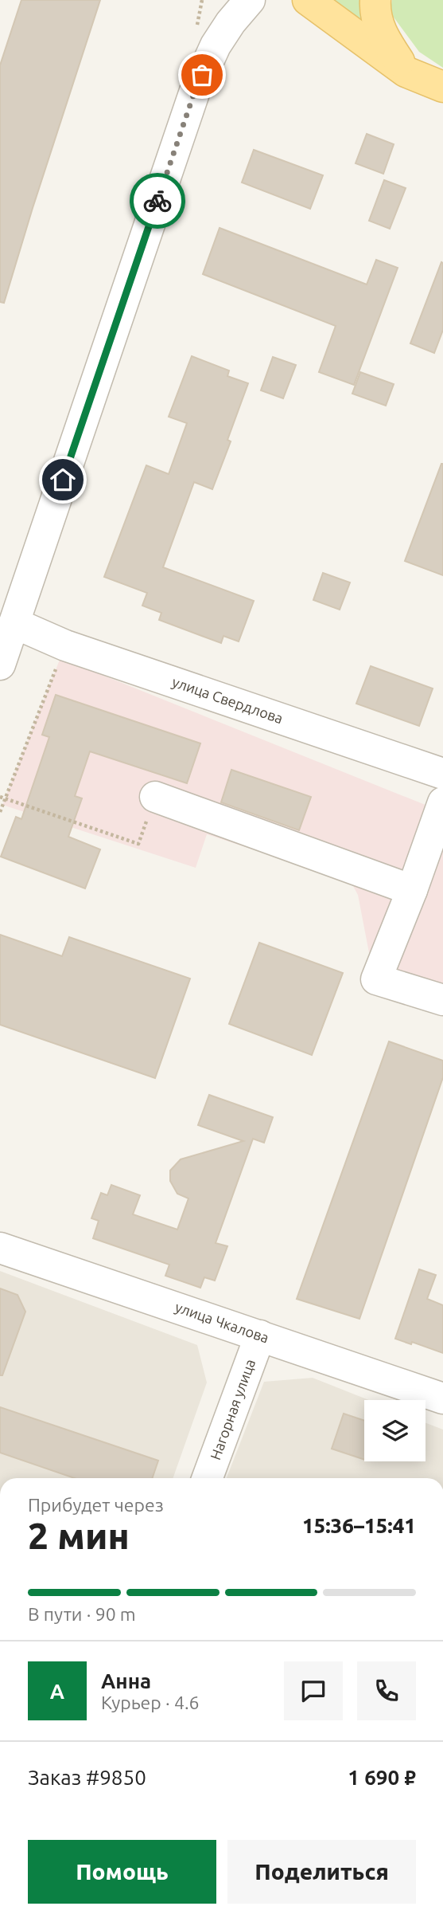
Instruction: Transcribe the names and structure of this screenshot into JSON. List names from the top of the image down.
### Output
{
  "streets": {
    "street": ["улица Свердлова", "улица Чкалова", "Нагорная улица"]
  },
  "crossings": [
    ["улица Чкалова", "Нагорная улица"]
  ],
  "page": {
    "heading": ["2 мин", "Прибудет через", "15:36–15:41"],
    "panel": [
      "Анна",
      "Курьер · 4.6",
      "Заказ #9850",
      "1 690 ₽"
    ],
    "bar": "В пути · 90 m",
    "round": "А",
    "buttons": ["Помощь", "Поделиться"]
  }
}
